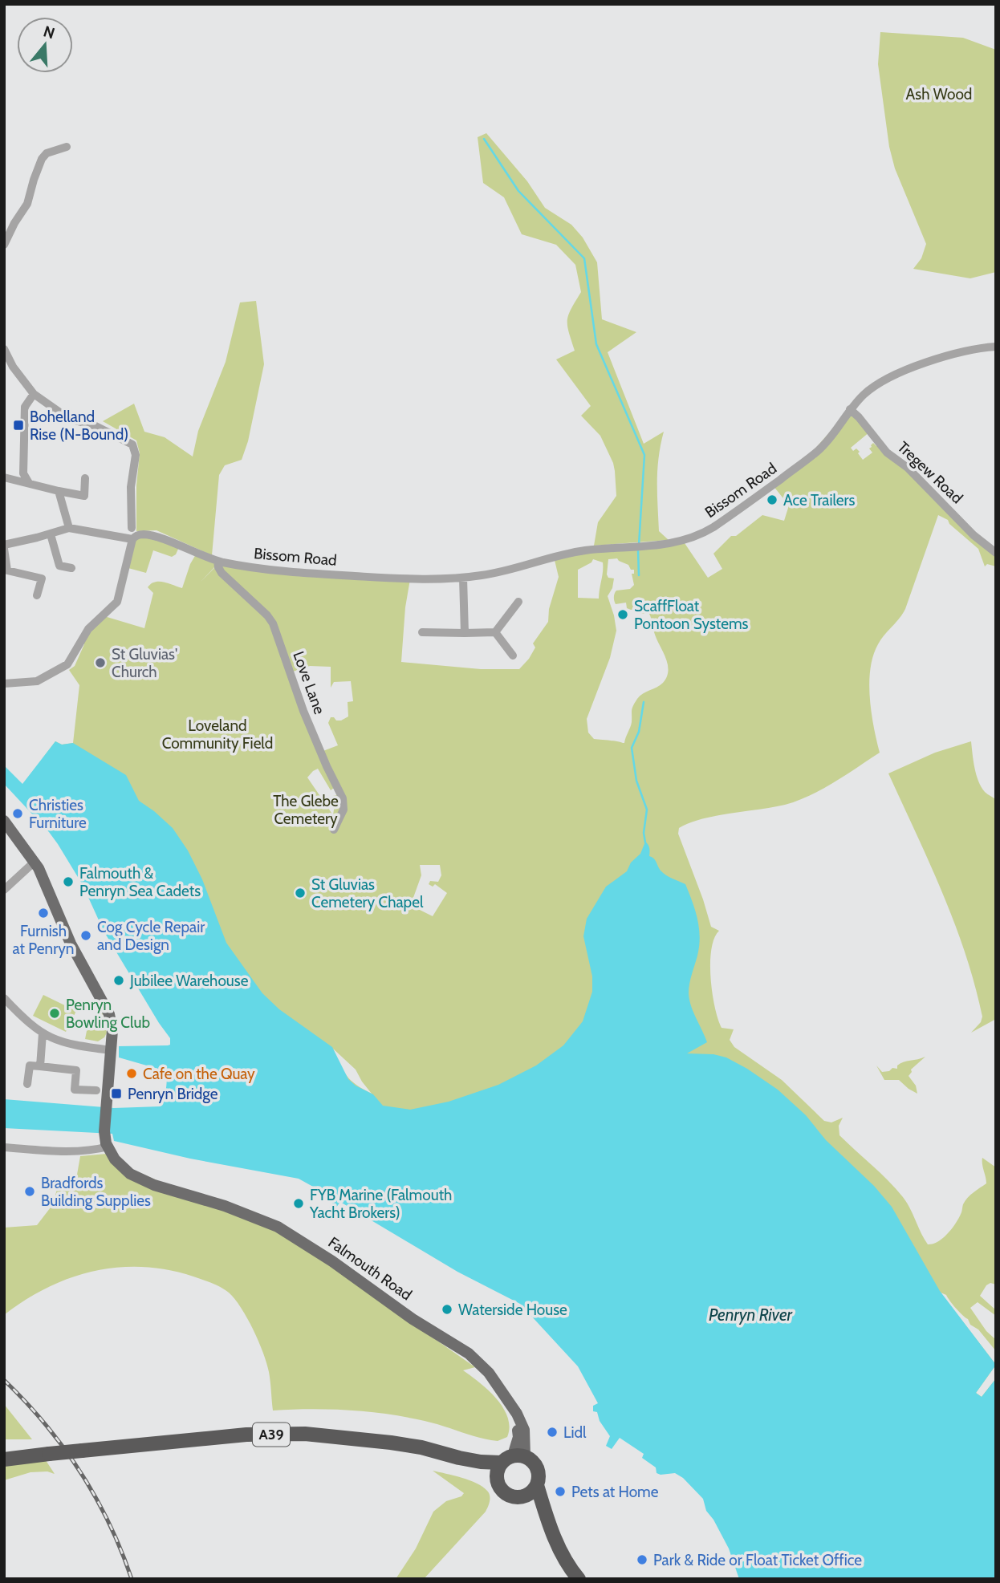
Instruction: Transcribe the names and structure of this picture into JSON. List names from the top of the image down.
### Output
{
  "streets": {
    "highway": ["Falmouth Road", "A39"],
    "street": ["Tregew Road", "Bissom Road", "Love Lane"]
  },
  "crossings": [
    ["Tregew Road", "Bissom Road"],
    ["Bissom Road", "Love Lane"],
    ["Falmouth Road", "A39"]
  ],
  "water": ["Penryn River"],
  "parks": ["Ash Wood", "Loveland Community Field", "The Glebe Cemetery"],
  "places": {
    "transit": ["Bohelland Rise (N-Bound)", "Penryn Bridge"],
    "other": [
      "Ace Trailers",
      "ScaffFloat Pontoon Systems",
      "St Gluvias' Church",
      "Christies Furniture",
      "Falmouth & Penryn Sea Cadets",
      "St Gluvias Cemetery Chapel",
      "Furnish at Penryn",
      "Cog Cycle Repair and Design",
      "Jubilee Warehouse",
      "Penryn Bowling Club",
      "Cafe on the Quay",
      "Bradfords Building Supplies",
      "FYB Marine (Falmouth Yacht Brokers)",
      "Waterside House",
      "Lidl",
      "Pets at Home",
      "Park & Ride or Float Ticket Office"
    ]
  },
  "north": "top"
}
